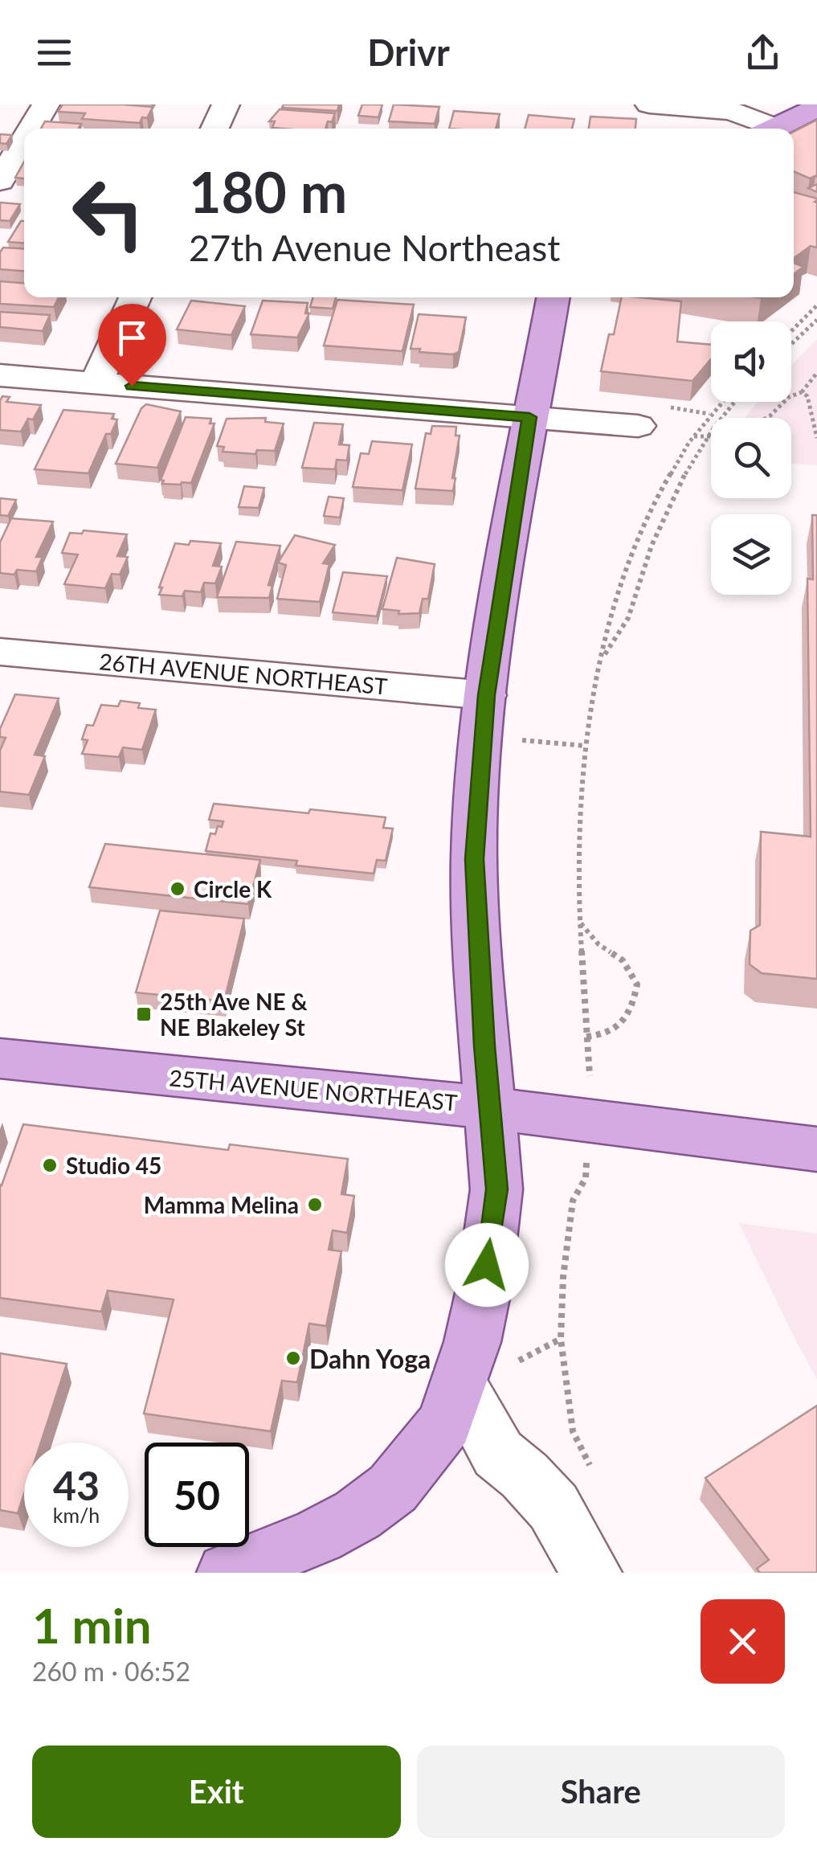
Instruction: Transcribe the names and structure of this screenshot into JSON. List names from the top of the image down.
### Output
{
  "streets": {
    "main road": ["25TH AVENUE NORTHEAST"],
    "street": ["26TH AVENUE NORTHEAST"]
  },
  "places": {
    "other": [
      "Circle K",
      "Studio 45",
      "Mamma Melina",
      "Dahn Yoga"
    ],
    "transit": ["25th Ave NE & NE Blakeley St"]
  },
  "page": {
    "header": "Drivr",
    "turn": ["180 m", "27th Avenue Northeast"],
    "speed": "43 km/h",
    "limit": "50",
    "heading": ["1 min", "260 m · 06:52"],
    "buttons": ["Exit", "Share"]
  }
}
